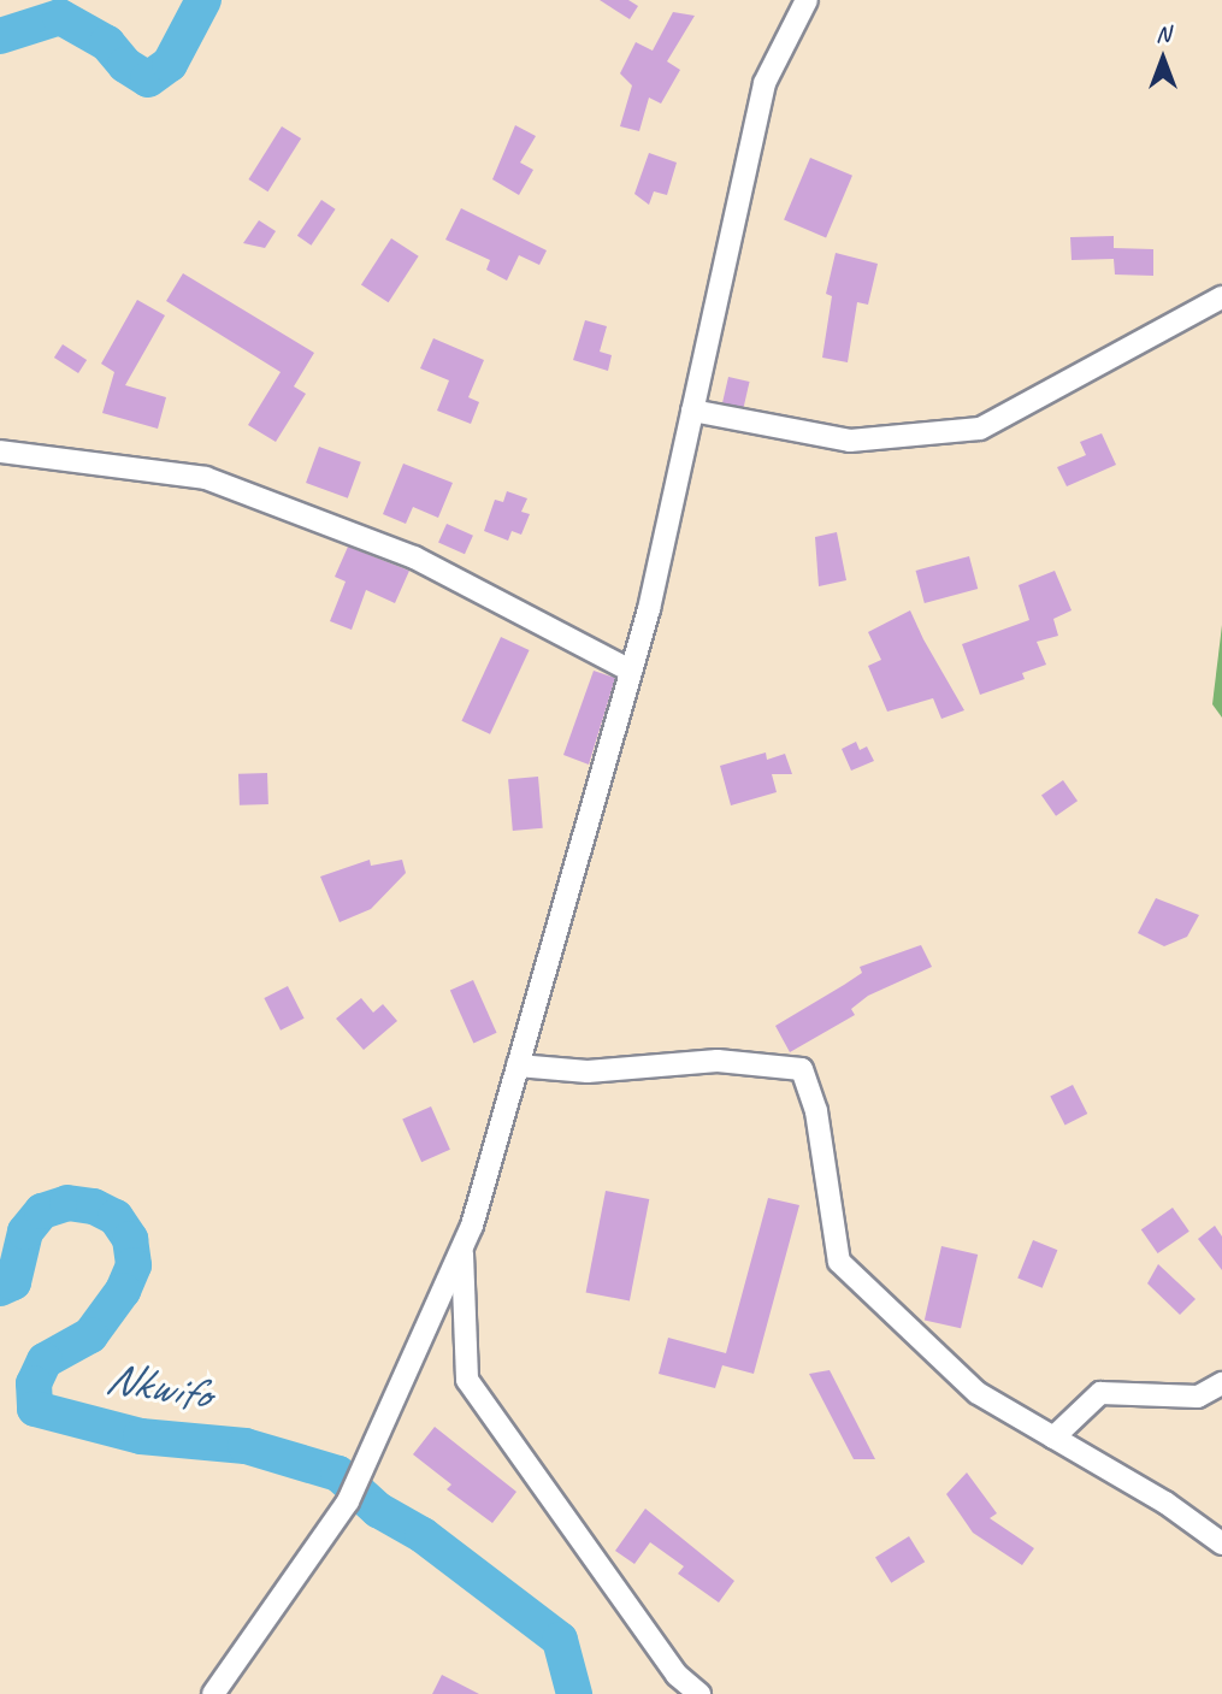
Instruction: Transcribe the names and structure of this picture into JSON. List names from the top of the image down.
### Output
{
  "water": ["Nkwifo"],
  "north": "top"
}
